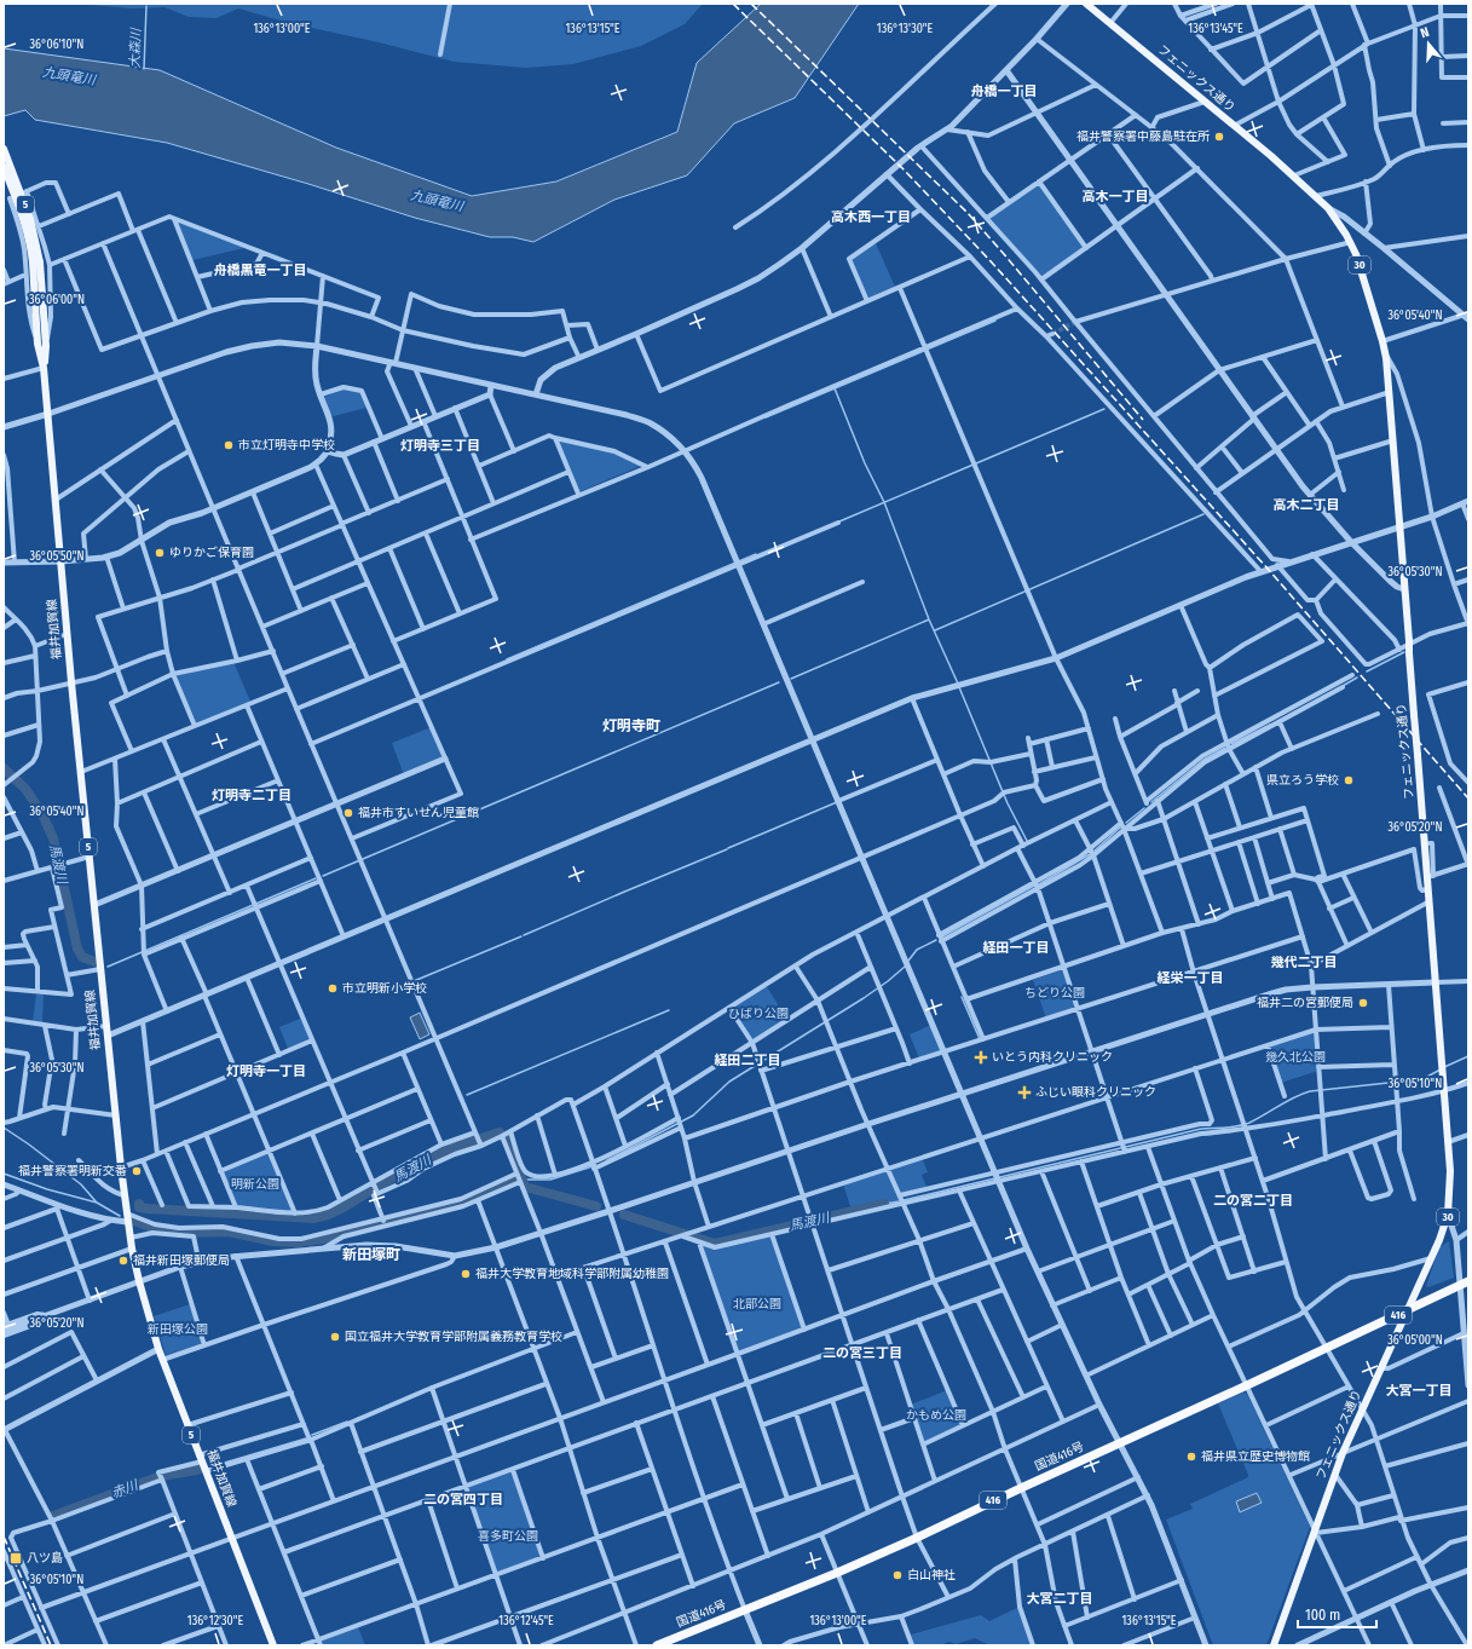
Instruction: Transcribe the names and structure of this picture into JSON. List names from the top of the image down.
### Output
{
  "streets": {
    "highway": ["416", "国道416号"],
    "main road": [
      "フェニックス通り",
      "5",
      "30",
      "福井加賀線"
    ]
  },
  "crossings": [
    ["フェニックス通り", "国道416号"]
  ],
  "districts": [
    "舟橋一丁目",
    "高木一丁目",
    "高木西一丁目",
    "舟橋黒竜一丁目",
    "灯明寺三丁目",
    "高木二丁目",
    "灯明寺町",
    "灯明寺二丁目",
    "経田一丁目",
    "幾代二丁目",
    "経栄一丁目",
    "経田二丁目",
    "灯明寺一丁目",
    "二の宮二丁目",
    "新田塚町",
    "二の宮三丁目",
    "大宮一丁目",
    "二の宮四丁目",
    "大宮二丁目"
  ],
  "water": [
    "大森川",
    "九頭竜川",
    "馬渡川",
    "赤川"
  ],
  "parks": [
    "ちどり公園",
    "ひばり公園",
    "幾久北公園",
    "明新公園",
    "北部公園",
    "新田塚公園",
    "かもめ公園",
    "喜多町公園"
  ],
  "places": {
    "other": [
      "福井警察署中藤島駐在所",
      "市立灯明寺中学校",
      "ゆりかご保育園",
      "県立ろう学校",
      "福井市すいせん児童館",
      "市立明新小学校",
      "福井二の宮郵便局",
      "福井警察署明新交番",
      "福井新田塚郵便局",
      "福井大学教育地域科学部附属幼稚園",
      "国立福井大学教育学部附属義務教育学校",
      "福井県立歴史博物館",
      "白山神社"
    ],
    "health": ["いとう内科クリニック", "ふじい眼科クリニック"],
    "transit": ["八ツ島"]
  },
  "scale_bar": "100 m",
  "north": "top",
  "coordinates": [
    "136°13'15\"E",
    "136°13'00\"E",
    "136°13'30\"E",
    "136°13'45\"E",
    "36°06'10\"N",
    "36°06'00\"N",
    "36°05'40\"N",
    "36°05'50\"N",
    "36°05'30\"N",
    "36°05'20\"N",
    "36°05'10\"N",
    "36°05'00\"N",
    "136°12'30\"E",
    "136°12'45\"E"
  ]
}
